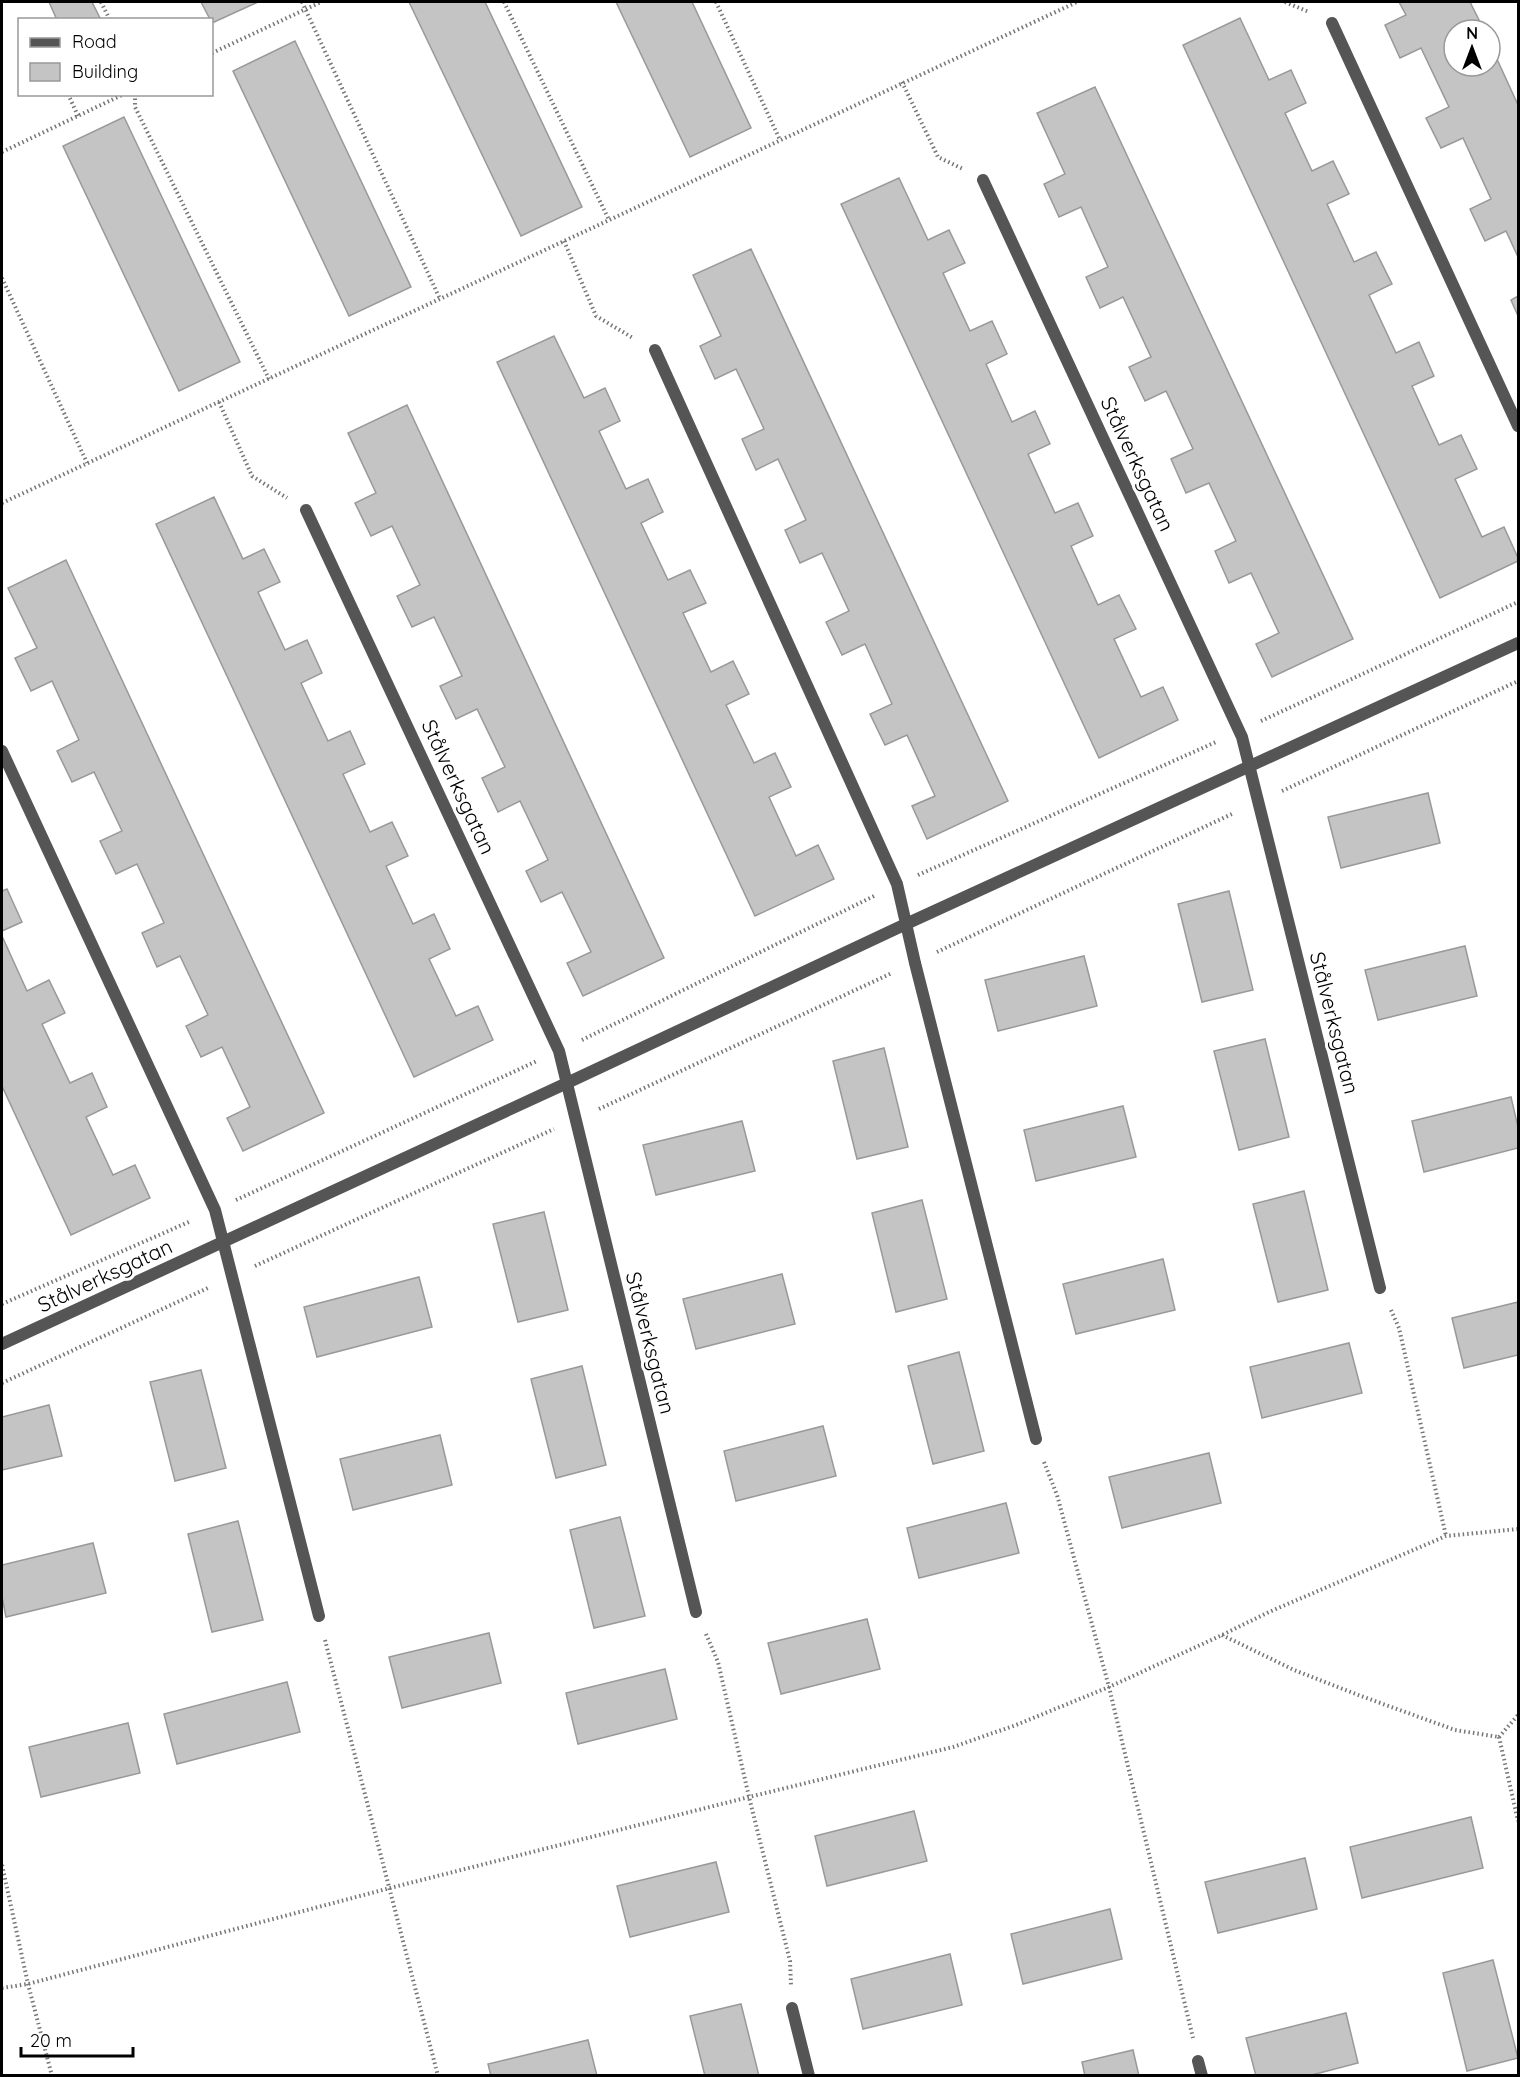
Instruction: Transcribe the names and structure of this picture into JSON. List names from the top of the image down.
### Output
{
  "streets": {
    "street": ["Stålverksgatan"]
  },
  "legend": ["Road", "Building"],
  "scale_bar": "20 m",
  "north": "top"
}
